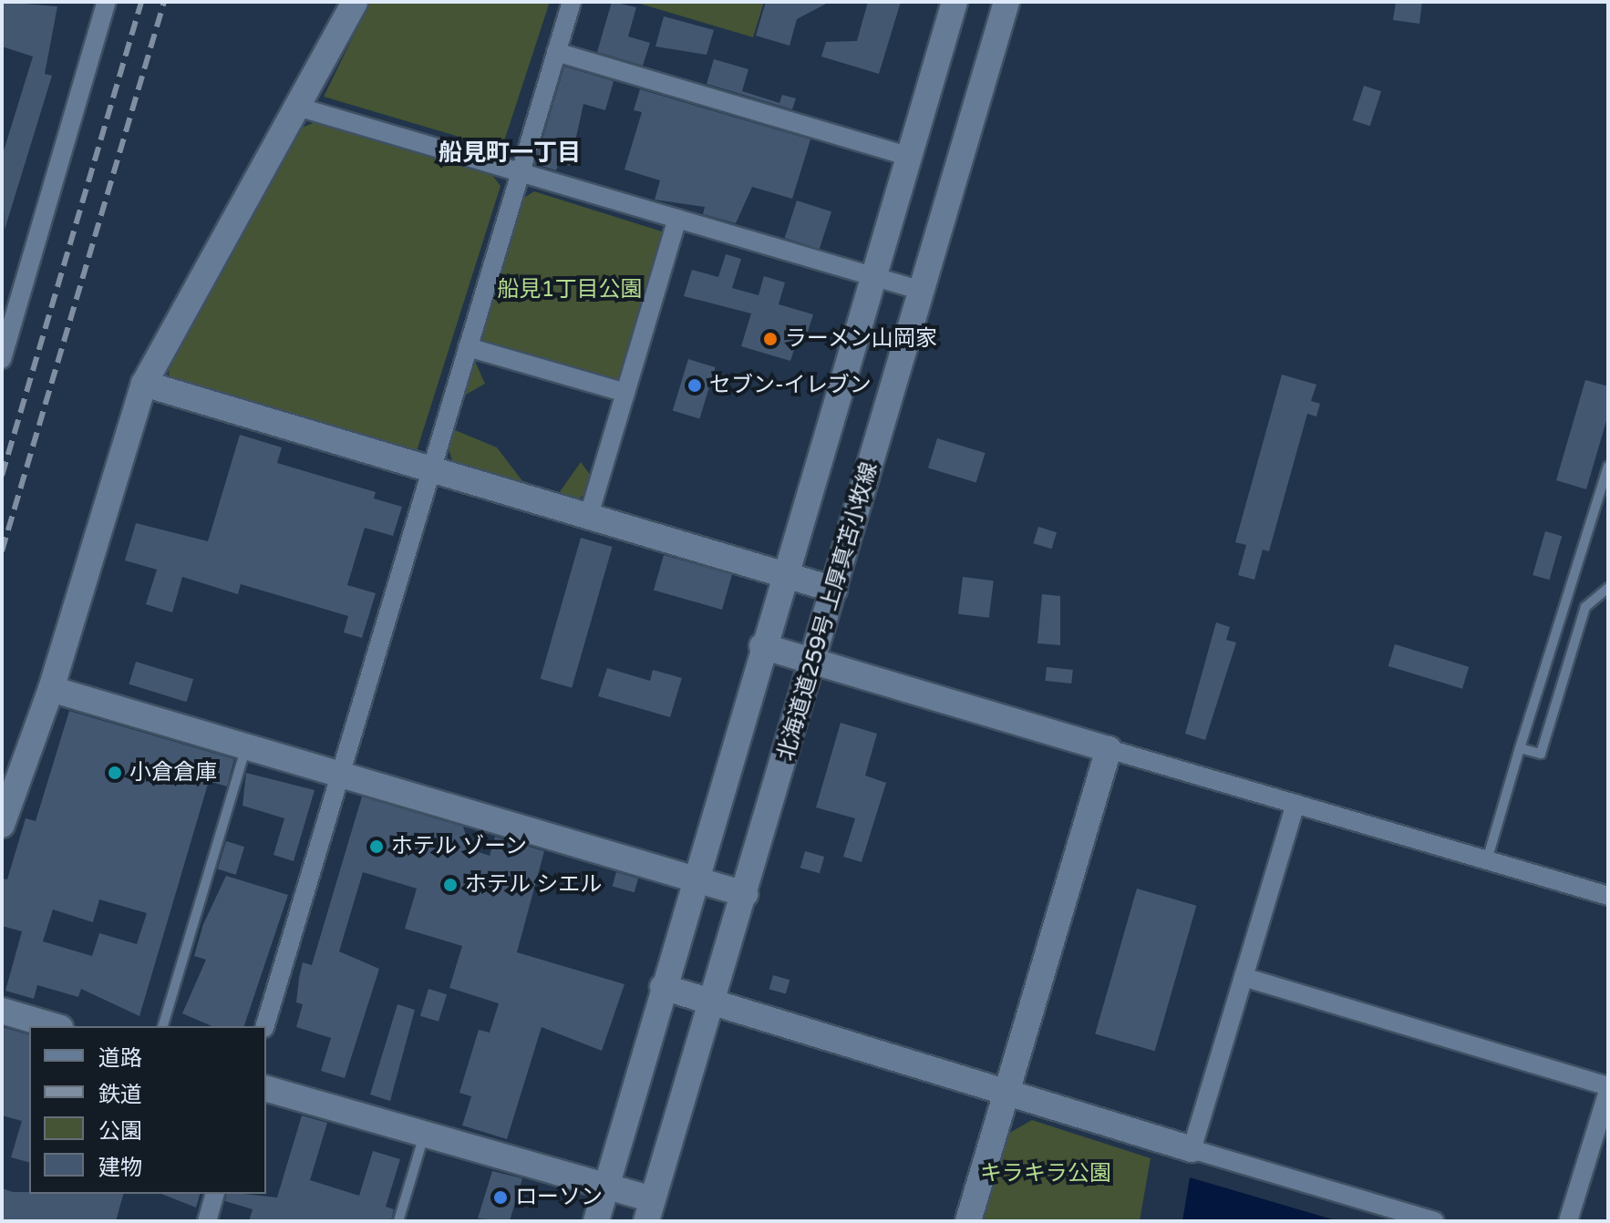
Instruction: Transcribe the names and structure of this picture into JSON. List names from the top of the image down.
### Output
{
  "streets": {
    "street": ["北海道道259号 上厚真苫小牧線"]
  },
  "districts": ["船見町一丁目"],
  "parks": ["船見1丁目公園", "キラキラ公園"],
  "places": [
    "ラーメン山岡家",
    "セブン-イレブン",
    "小倉倉庫",
    "ホテル ゾーン",
    "ホテル シエル",
    "ローソン"
  ],
  "legend": [
    "道路",
    "鉄道",
    "公園",
    "建物"
  ]
}
